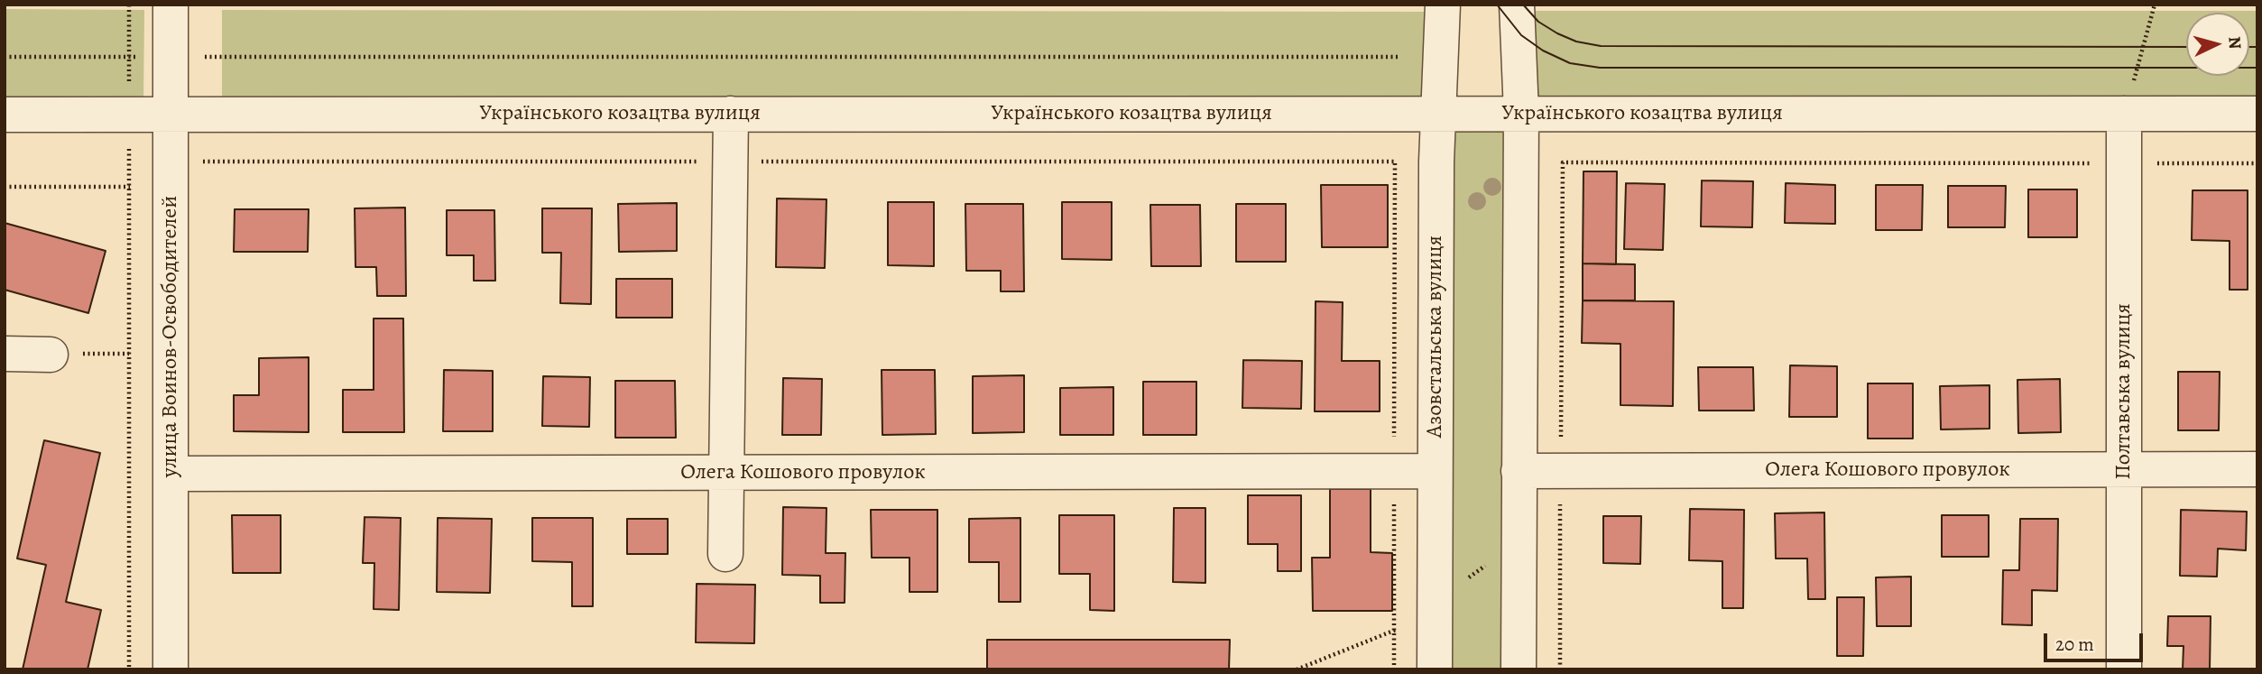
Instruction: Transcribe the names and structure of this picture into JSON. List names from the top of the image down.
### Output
{
  "streets": {
    "street": [
      "Українського козацтва вулиця",
      "улица Воинов-Освободителей",
      "Азовстальська вулиця",
      "Полтавська вулиця",
      "Олега Кошового провулок"
    ]
  },
  "crossings": [
    ["Українського козацтва вулиця", "улица Воинов-Освободителей"],
    ["Українського козацтва вулиця", "Азовстальська вулиця"],
    ["Українського козацтва вулиця", "Полтавська вулиця"],
    ["улица Воинов-Освободителей", "Олега Кошового провулок"],
    ["Азовстальська вулиця", "Олега Кошового провулок"],
    ["Полтавська вулиця", "Олега Кошового провулок"]
  ],
  "scale_bar": "20 m",
  "north": "right"
}
